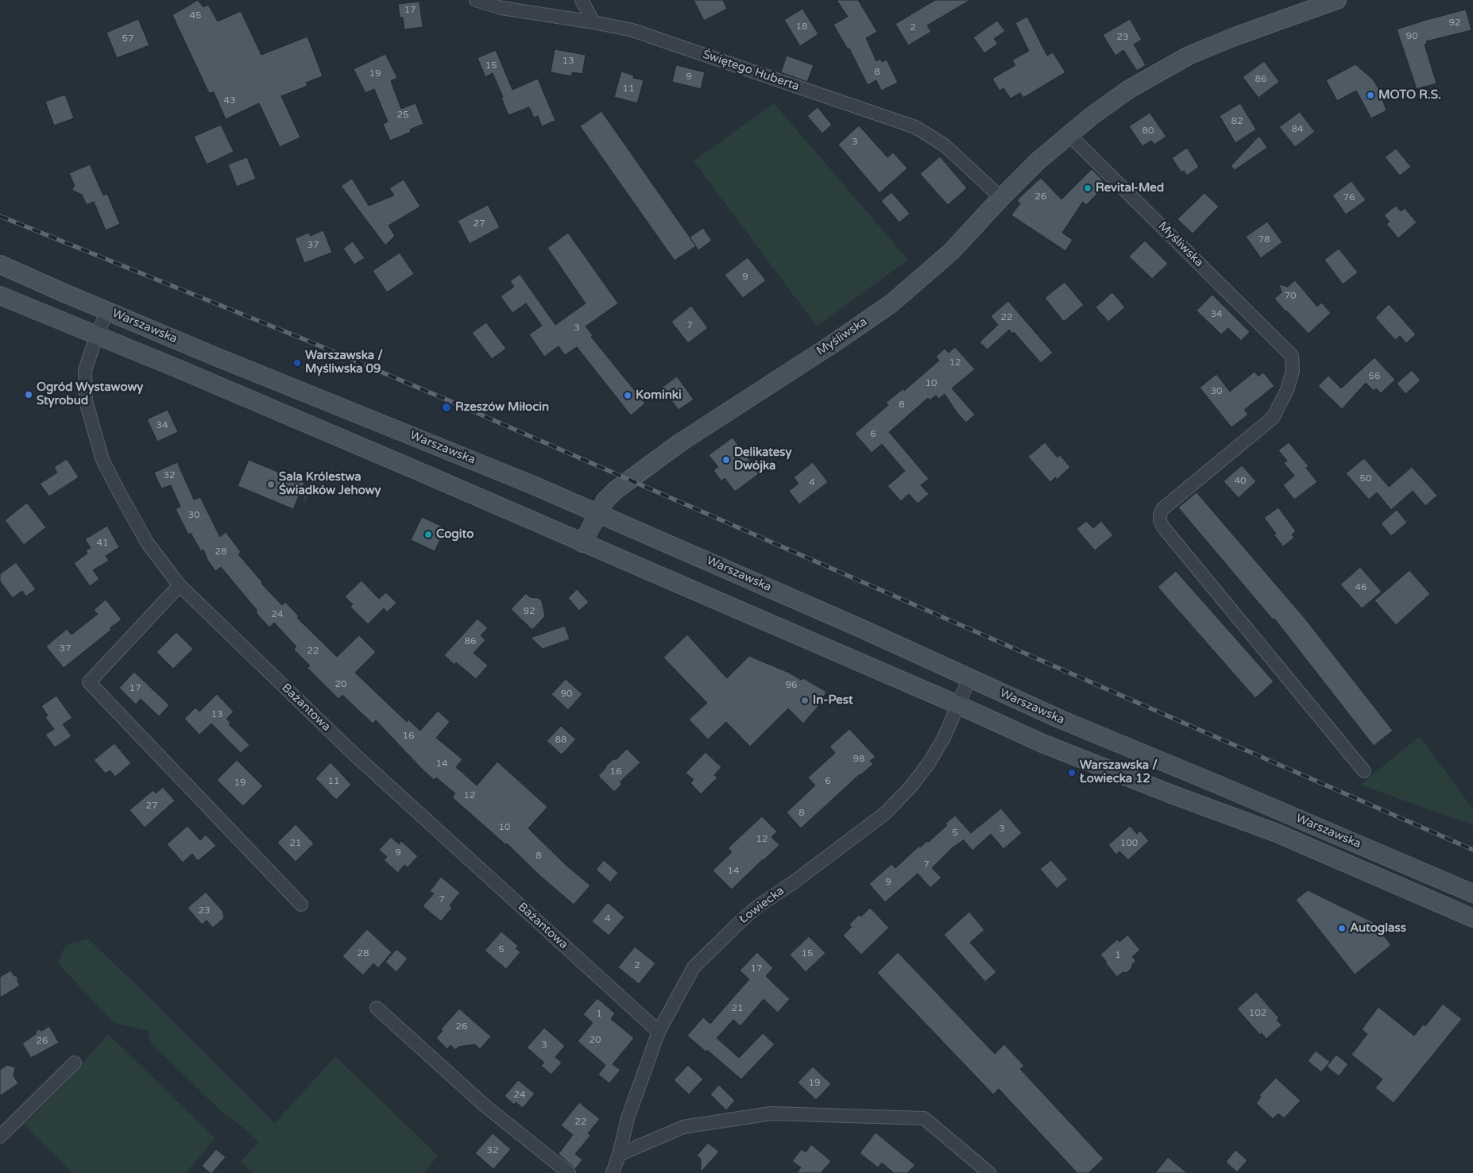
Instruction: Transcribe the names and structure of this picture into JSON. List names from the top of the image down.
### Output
{
  "streets": {
    "main road": ["Myśliwska", "Warszawska"],
    "street": ["Świętego Huberta", "Bażantowa", "Łowiecka"]
  },
  "crossings": [
    ["Świętego Huberta", "Myśliwska"],
    ["Myśliwska", "Warszawska"],
    ["Warszawska", "Bażantowa"],
    ["Warszawska", "Łowiecka"],
    ["Bażantowa", "Łowiecka"]
  ],
  "places": [
    "MOTO R.S.",
    "Revital-Med",
    "Warszawska / Myśliwska 09",
    "Ogród Wystawowy Styrobud",
    "Kominki",
    "Rzeszów Miłocin",
    "Delikatesy Dwójka",
    "Sala Królestwa Świadków Jehowy",
    "Cogito",
    "In-Pest",
    "Warszawska / Łowiecka 12",
    "Autoglass"
  ],
  "house_numbers": [
    "17",
    "45",
    "92",
    "18",
    "2",
    "90",
    "23",
    "57",
    "13",
    "15",
    "8",
    "19",
    "9",
    "86",
    "11",
    "43",
    "25",
    "82",
    "84",
    "80",
    "3",
    "26",
    "76",
    "27",
    "78",
    "37",
    "9",
    "70",
    "34",
    "22",
    "7",
    "3",
    "12",
    "56",
    "10",
    "30",
    "8",
    "34",
    "6",
    "32",
    "50",
    "40",
    "4",
    "30",
    "41",
    "28",
    "46",
    "92",
    "24",
    "86",
    "37",
    "22",
    "20",
    "96",
    "17",
    "90",
    "13",
    "16",
    "88",
    "98",
    "14",
    "16",
    "11",
    "6",
    "19",
    "12",
    "27",
    "8",
    "10",
    "3",
    "5",
    "12",
    "21",
    "100",
    "9",
    "8",
    "7",
    "14",
    "9",
    "7",
    "23",
    "4",
    "5",
    "28",
    "15",
    "1",
    "2",
    "17",
    "21",
    "102",
    "1",
    "26",
    "20",
    "26",
    "3",
    "19",
    "24",
    "22",
    "32"
  ]
}
